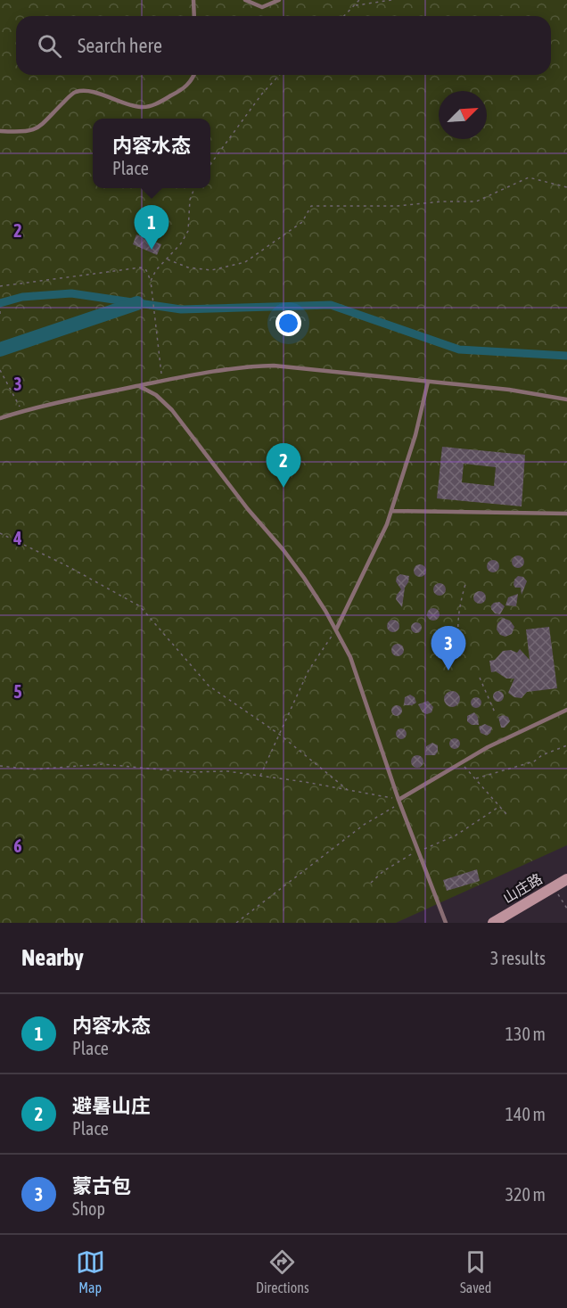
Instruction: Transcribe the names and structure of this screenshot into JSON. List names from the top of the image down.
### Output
{
  "streets": {
    "main road": ["山庄路"]
  },
  "north": "top right",
  "page": {
    "search": "Search here",
    "popup": ["内容水态", "Place"],
    "pins": ["1", "2", "3"],
    "heading": ["Nearby", "3 results"],
    "list": [
      {
        "mark": "1",
        "name": "内容水态",
        "note": "Place",
        "value": "130 m"
      },
      {
        "mark": "2",
        "name": "避暑山庄",
        "note": "Place",
        "value": "140 m"
      },
      {
        "mark": "3",
        "name": "蒙古包",
        "note": "Shop",
        "value": "320 m"
      }
    ],
    "nav": ["Map", "Directions", "Saved"]
  },
  "grid": {
    "rows": [
      "2",
      "3",
      "4",
      "5",
      "6"
    ]
  }
}
